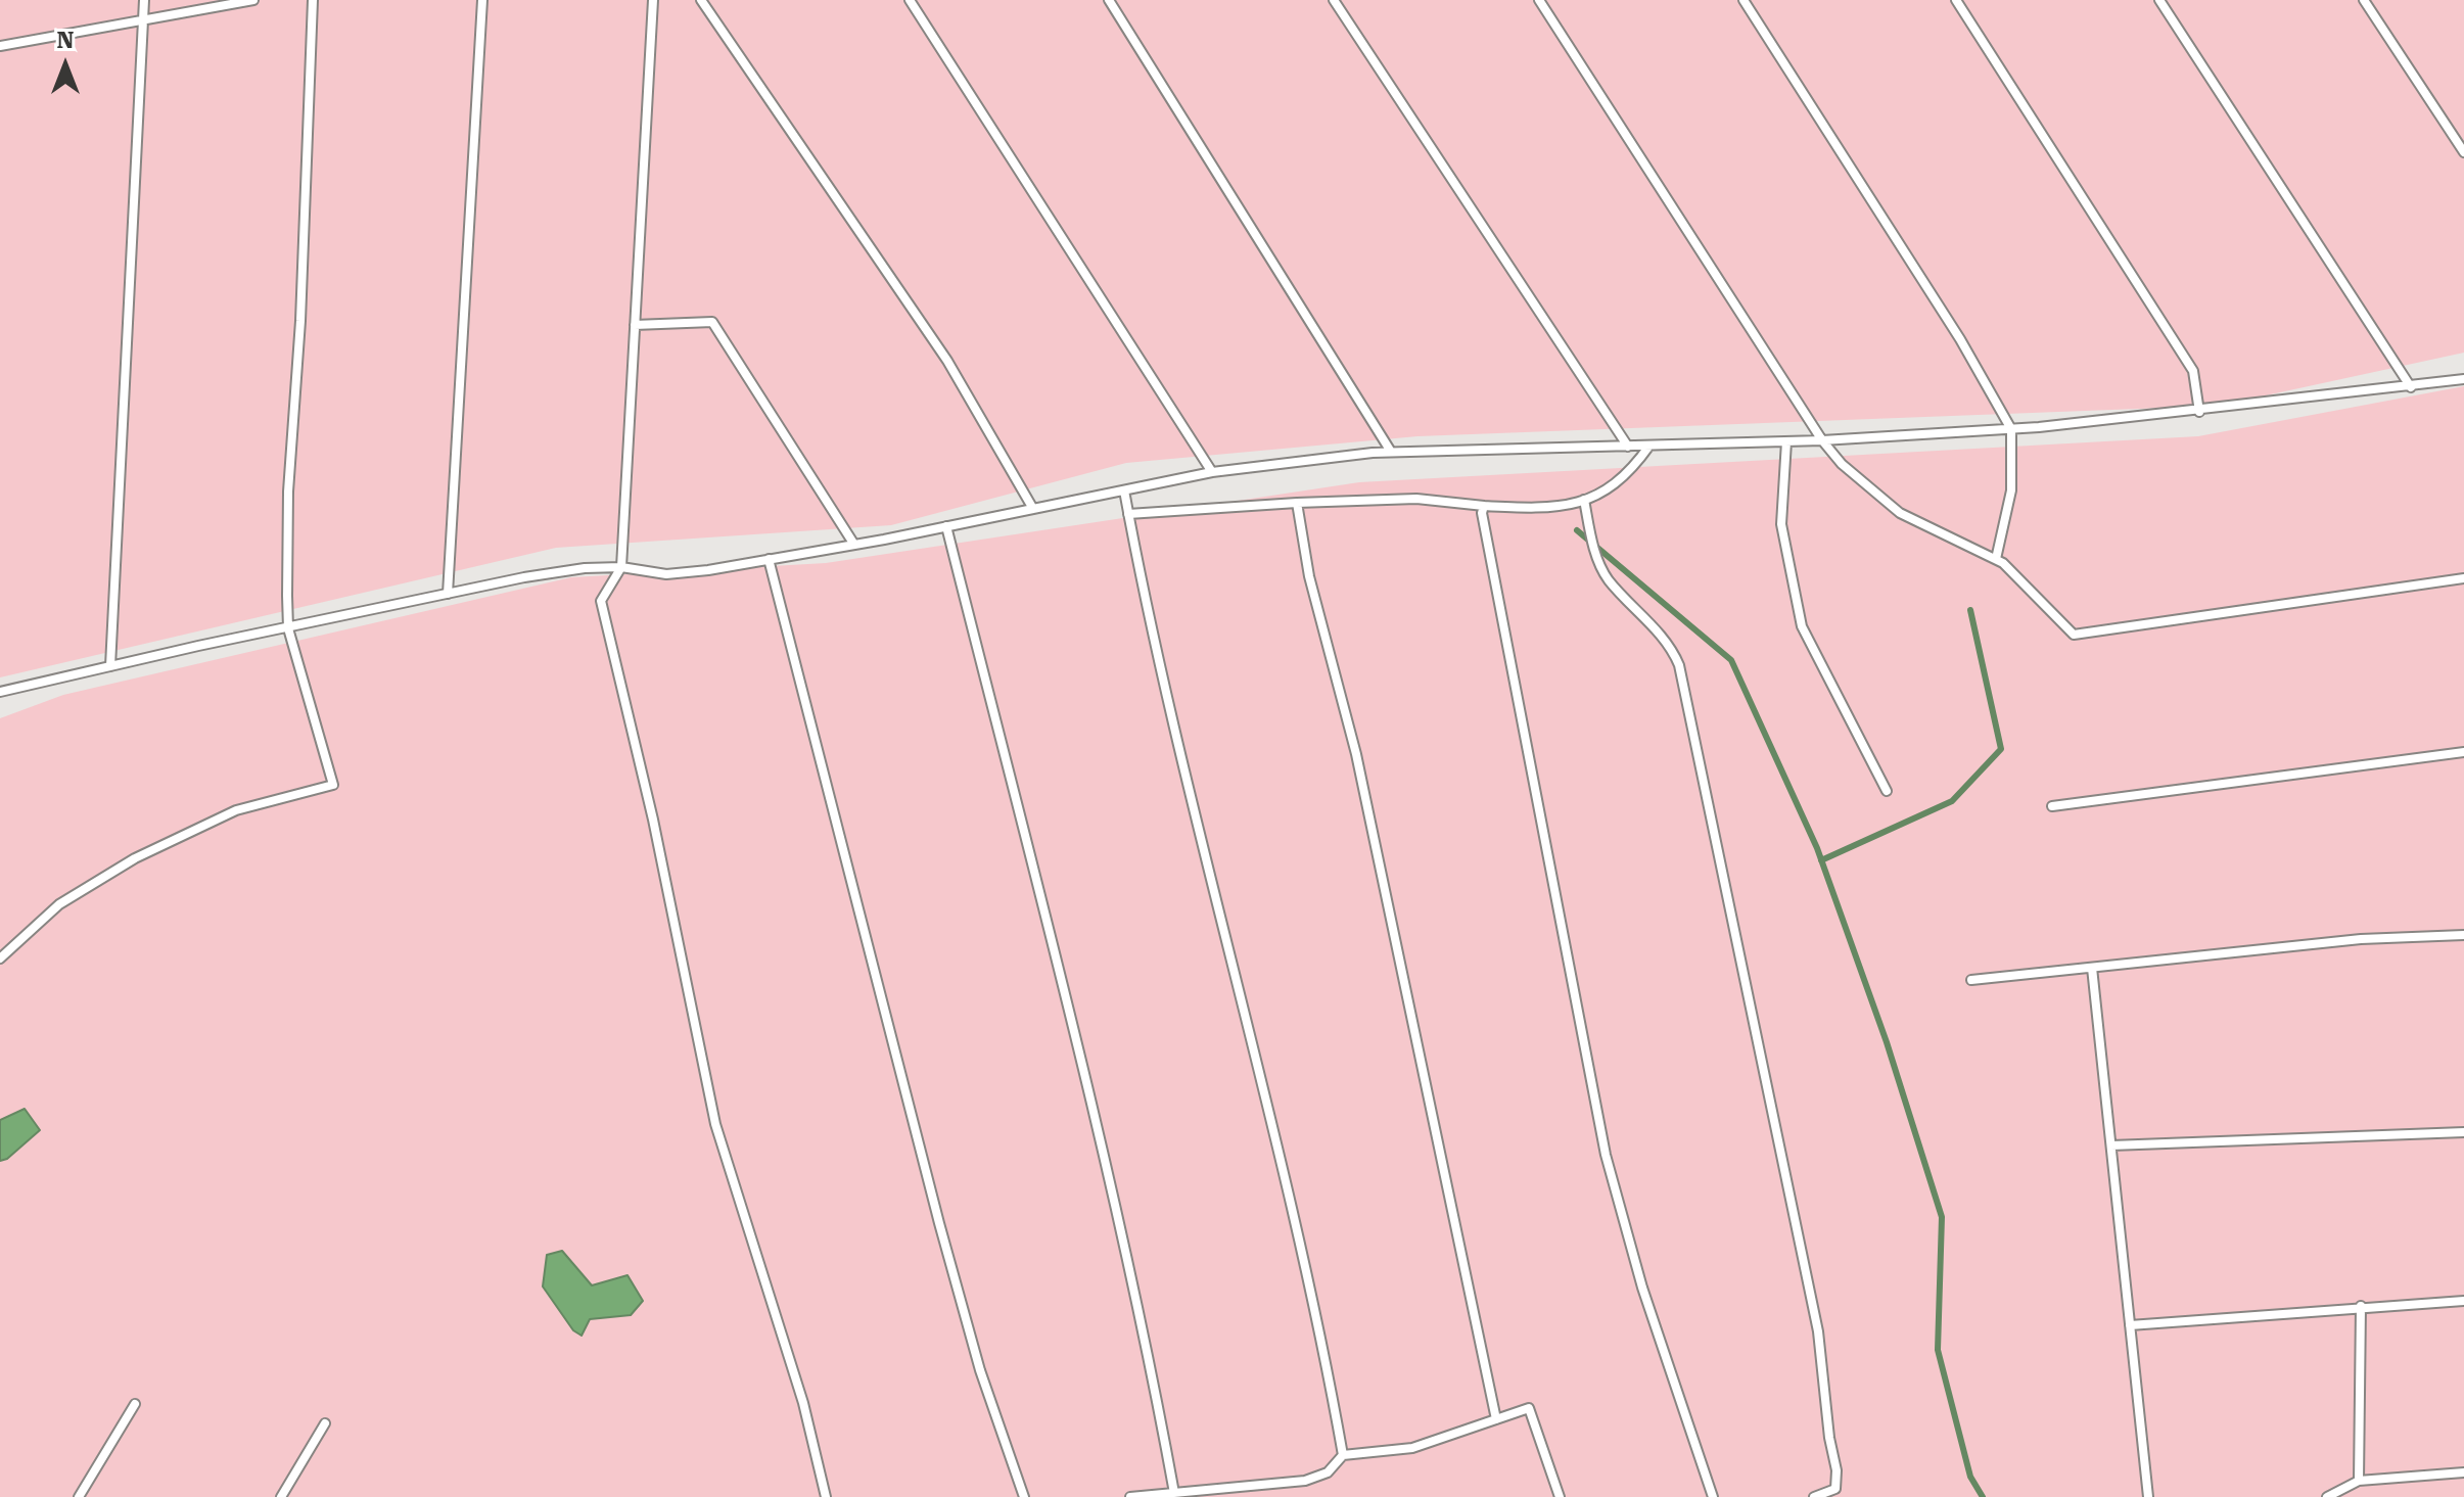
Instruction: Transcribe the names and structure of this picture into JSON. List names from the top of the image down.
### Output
{
  "north": "top"
}
